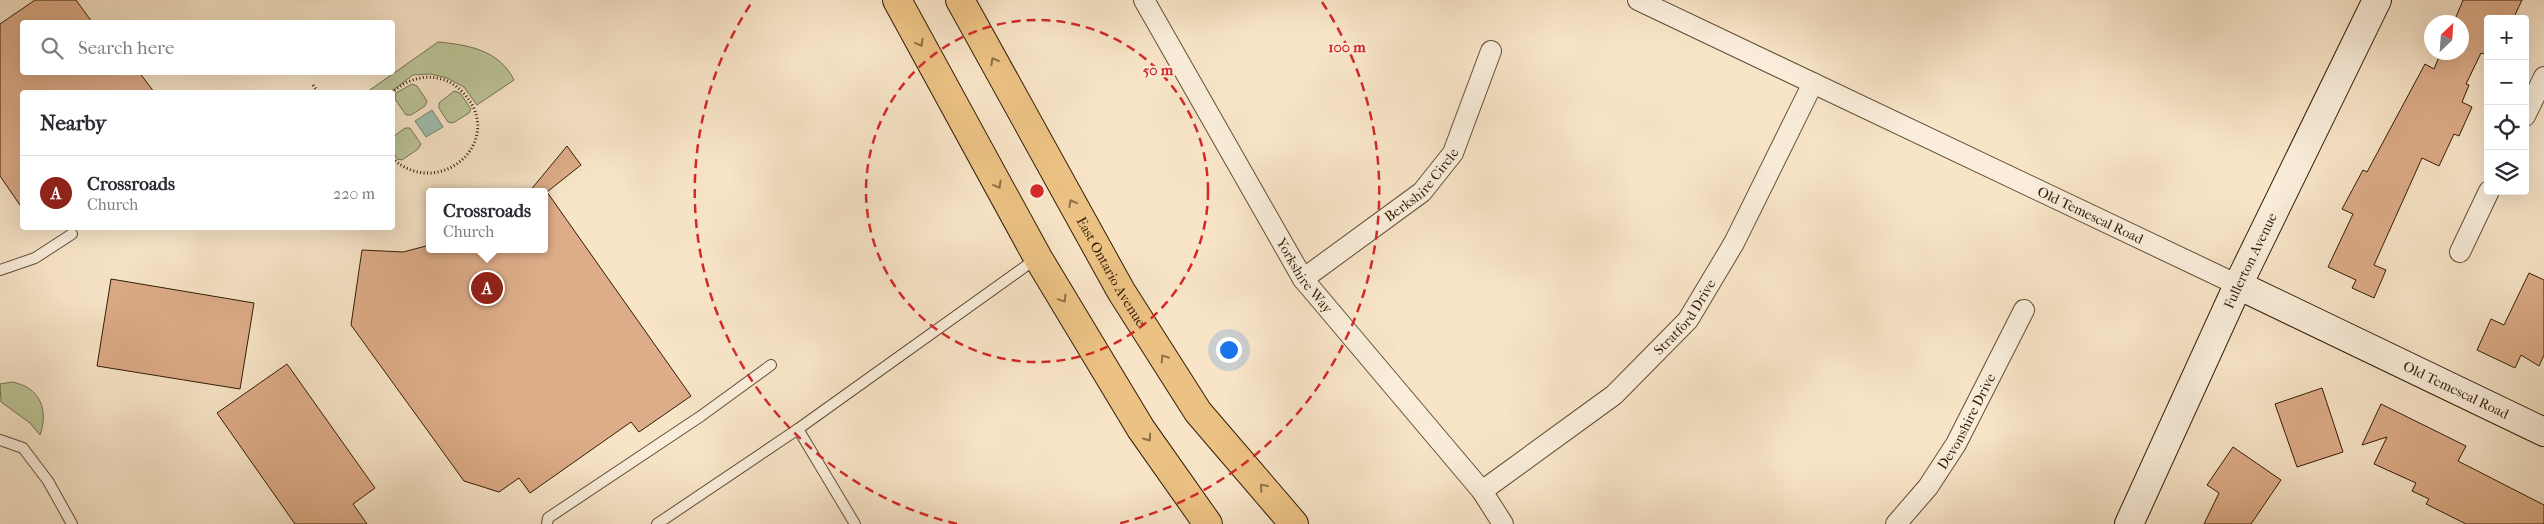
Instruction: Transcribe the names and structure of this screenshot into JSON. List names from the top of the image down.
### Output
{
  "streets": {
    "main road": ["Old Temescal Road", "Fullerton Avenue", "East Ontario Avenue"],
    "street": [
      "Berkshire Circle",
      "Yorkshire Way",
      "Stratford Drive",
      "Devonshire Drive"
    ]
  },
  "crossings": [
    ["Berkshire Circle", "Yorkshire Way"],
    ["Old Temescal Road", "Fullerton Avenue"],
    ["Old Temescal Road", "Stratford Drive"],
    ["Yorkshire Way", "Stratford Drive"]
  ],
  "north": "top right",
  "page": {
    "map_buttons": ["+", "−"],
    "search": "Search here",
    "heading": "Nearby",
    "list": [
      {
        "mark": "A",
        "name": "Crossroads",
        "note": "Church",
        "value": "220 m"
      }
    ],
    "popup": ["Crossroads", "Church"],
    "pins": "A"
  },
  "rings": ["100 m", "50 m"]
}
